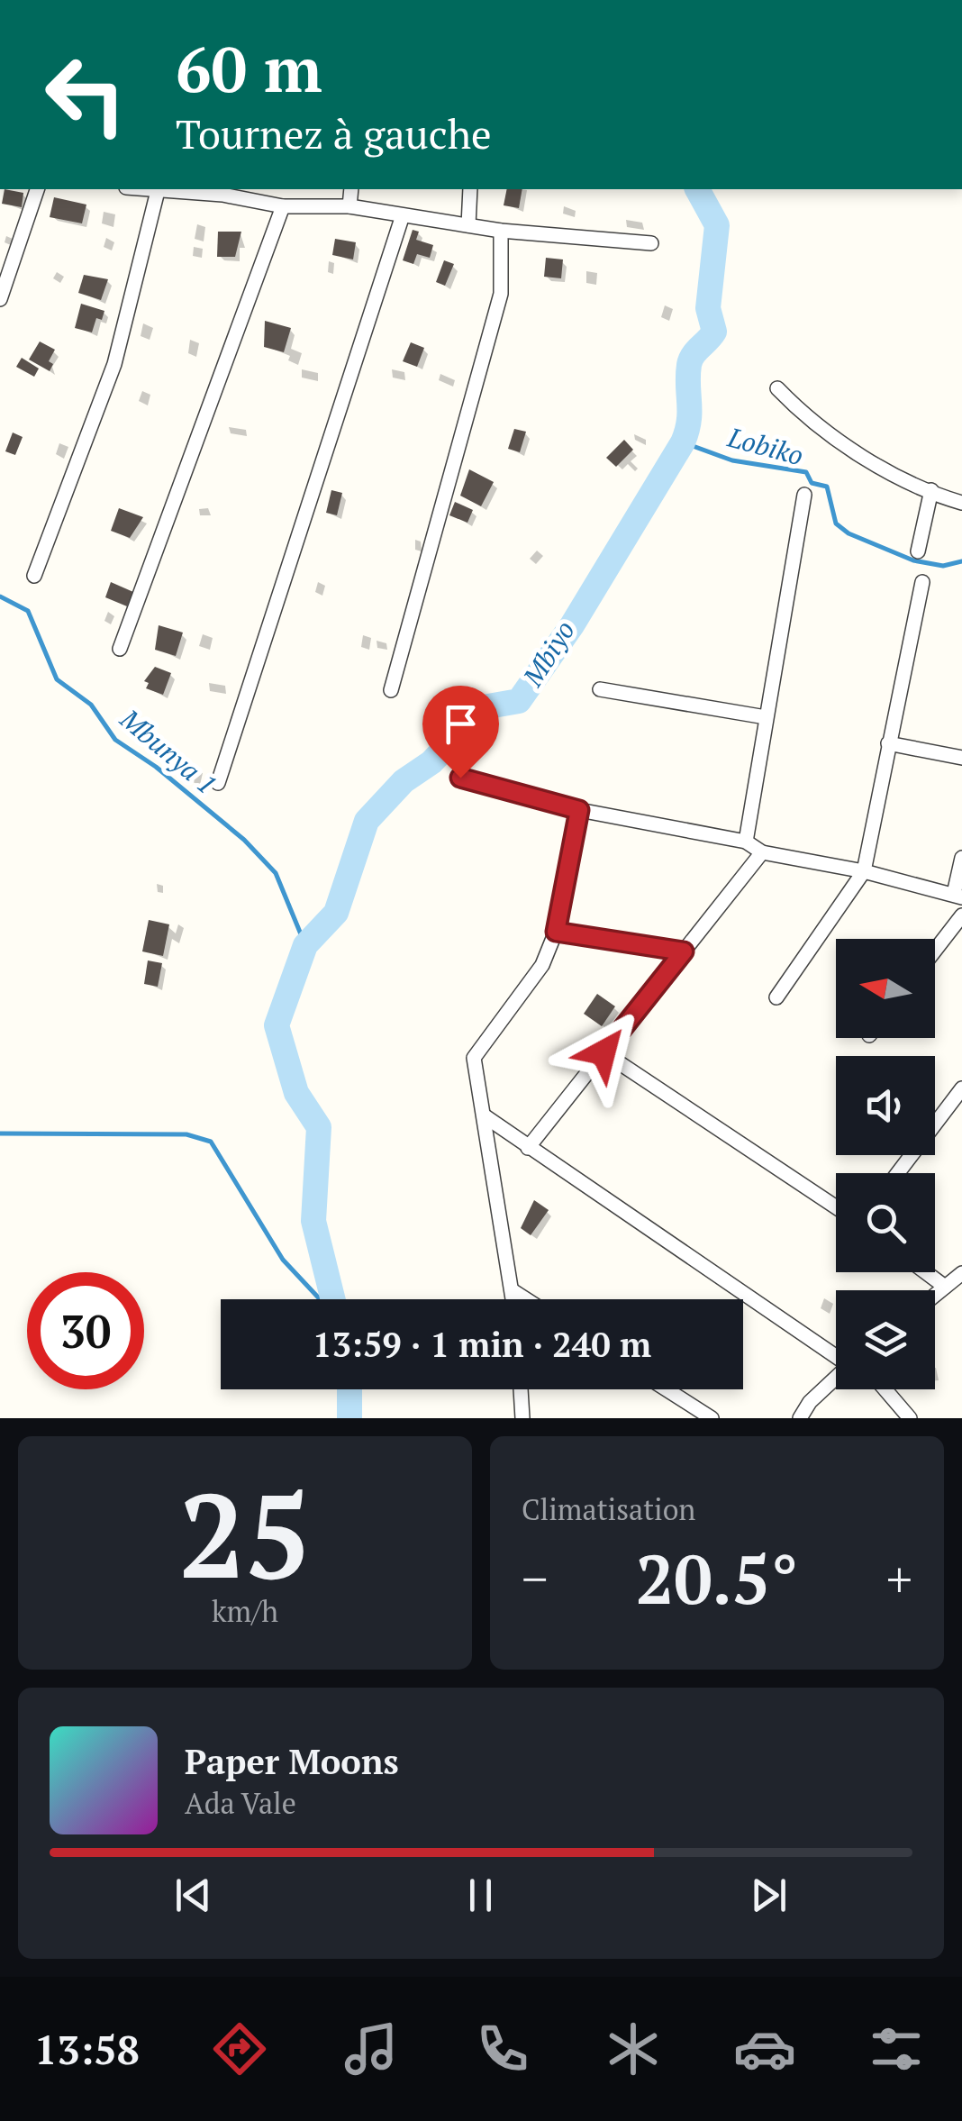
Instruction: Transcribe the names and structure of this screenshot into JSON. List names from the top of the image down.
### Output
{
  "water": ["Lobiko", "Mbiyo", "Mbunya 1"],
  "north": "left",
  "page": {
    "turn": ["60 m", "Tournez à gauche"],
    "limit": "30",
    "trip": "13:59 · 1 min · 240 m",
    "tile": [
      ["25", "km/h"],
      "Climatisation"
    ],
    "heat": ["−", "20.5°", "+"],
    "song": ["Paper Moons", "Ada Vale"],
    "tabs": "13:58"
  }
}
